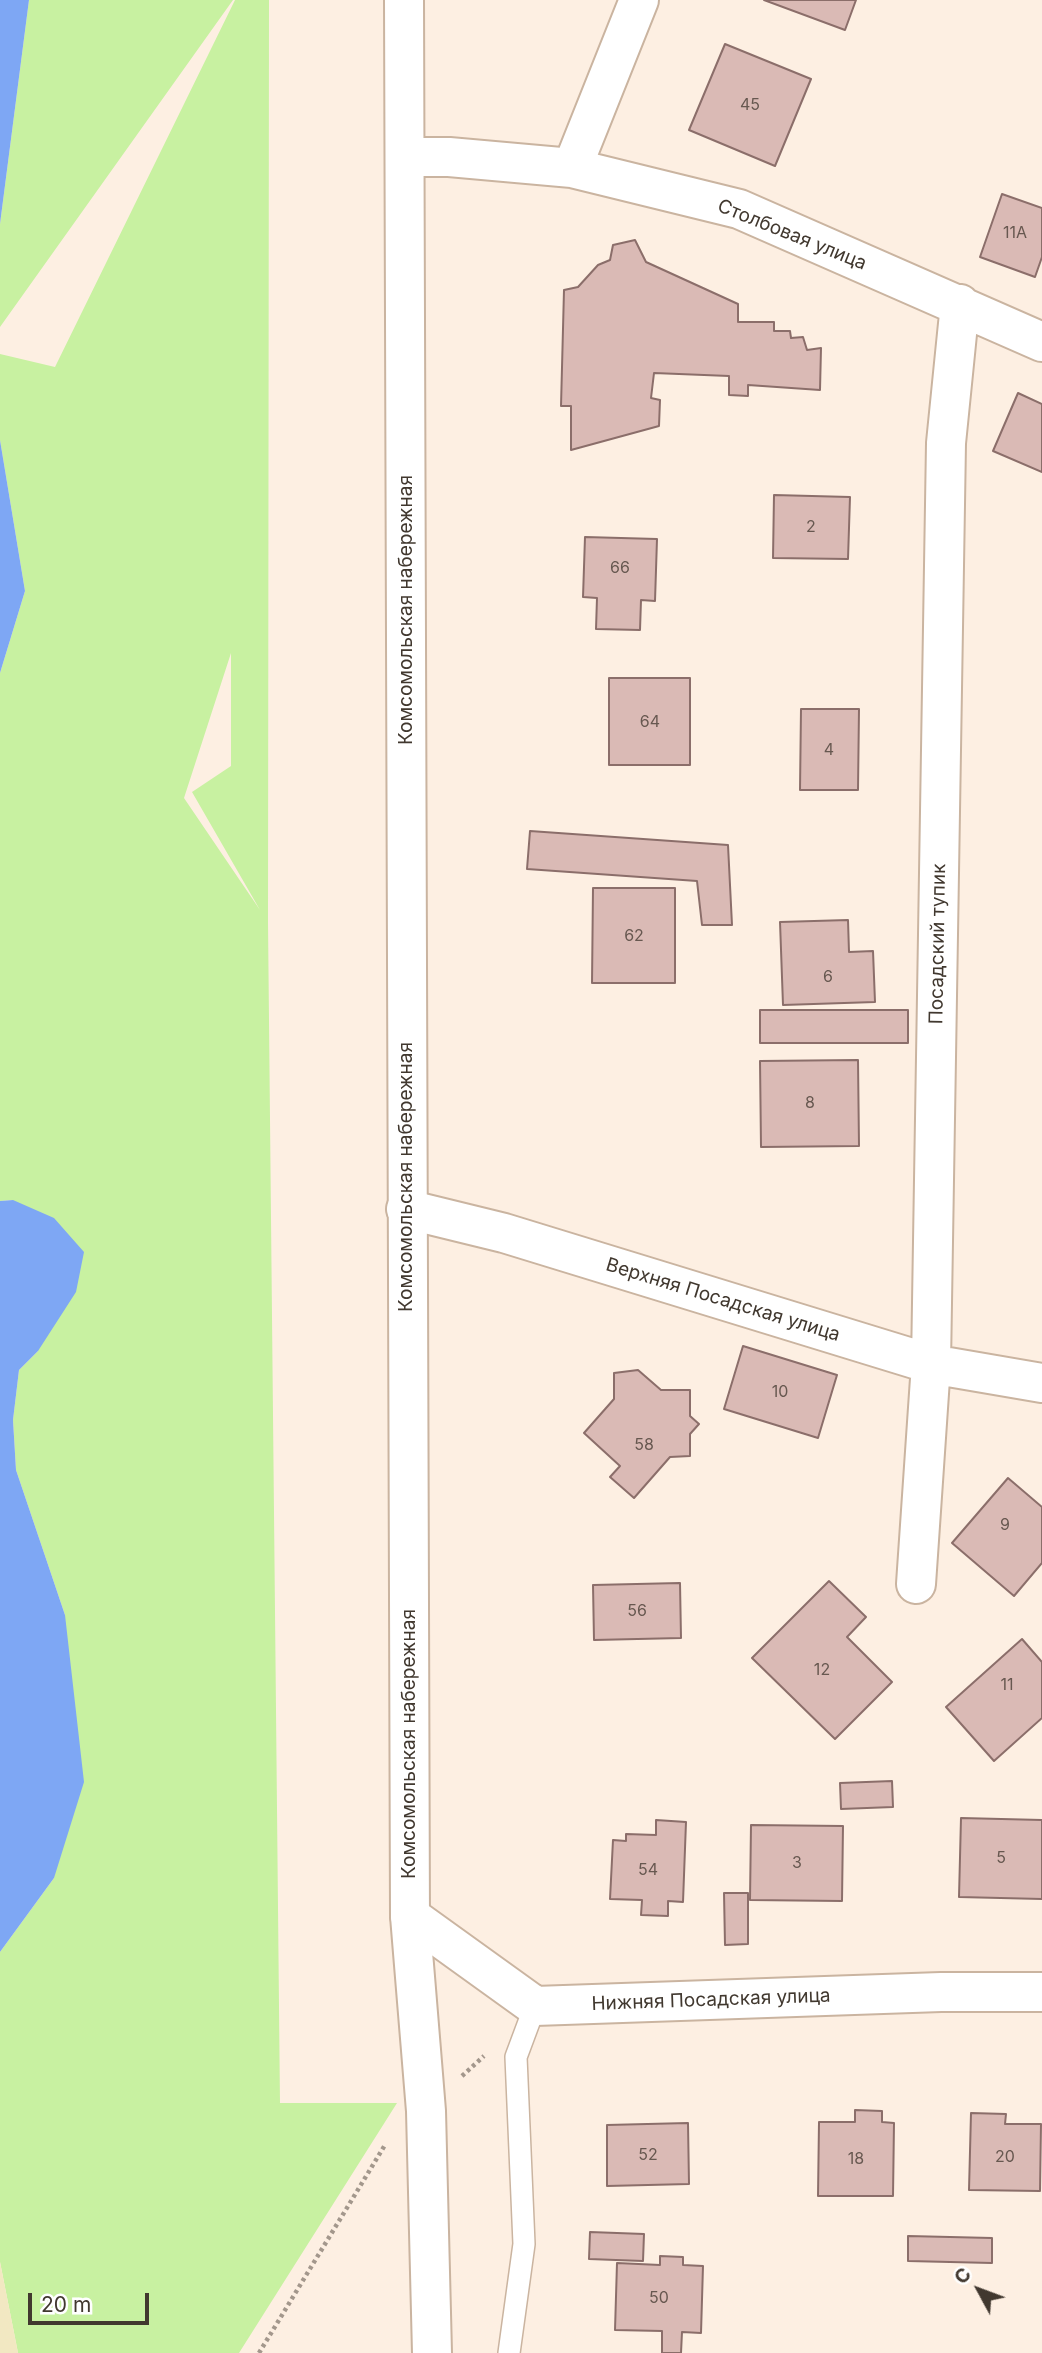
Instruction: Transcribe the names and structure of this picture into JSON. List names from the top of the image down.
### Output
{
  "streets": {
    "street": [
      "Столбовая улица",
      "Комсомольская набережная",
      "Посадский тупик",
      "Верхняя Посадская улица",
      "Нижняя Посадская улица"
    ]
  },
  "crossings": [
    ["Столбовая улица", "Комсомольская набережная"],
    ["Столбовая улица", "Посадский тупик"],
    ["Комсомольская набережная", "Верхняя Посадская улица"],
    ["Посадский тупик", "Верхняя Посадская улица"]
  ],
  "house_numbers": [
    "45",
    "11А",
    "2",
    "66",
    "64",
    "4",
    "62",
    "6",
    "8",
    "10",
    "58",
    "9",
    "56",
    "12",
    "11",
    "5",
    "3",
    "54",
    "52",
    "20",
    "18",
    "50"
  ],
  "scale_bar": "20 m",
  "north": "top left"
}
